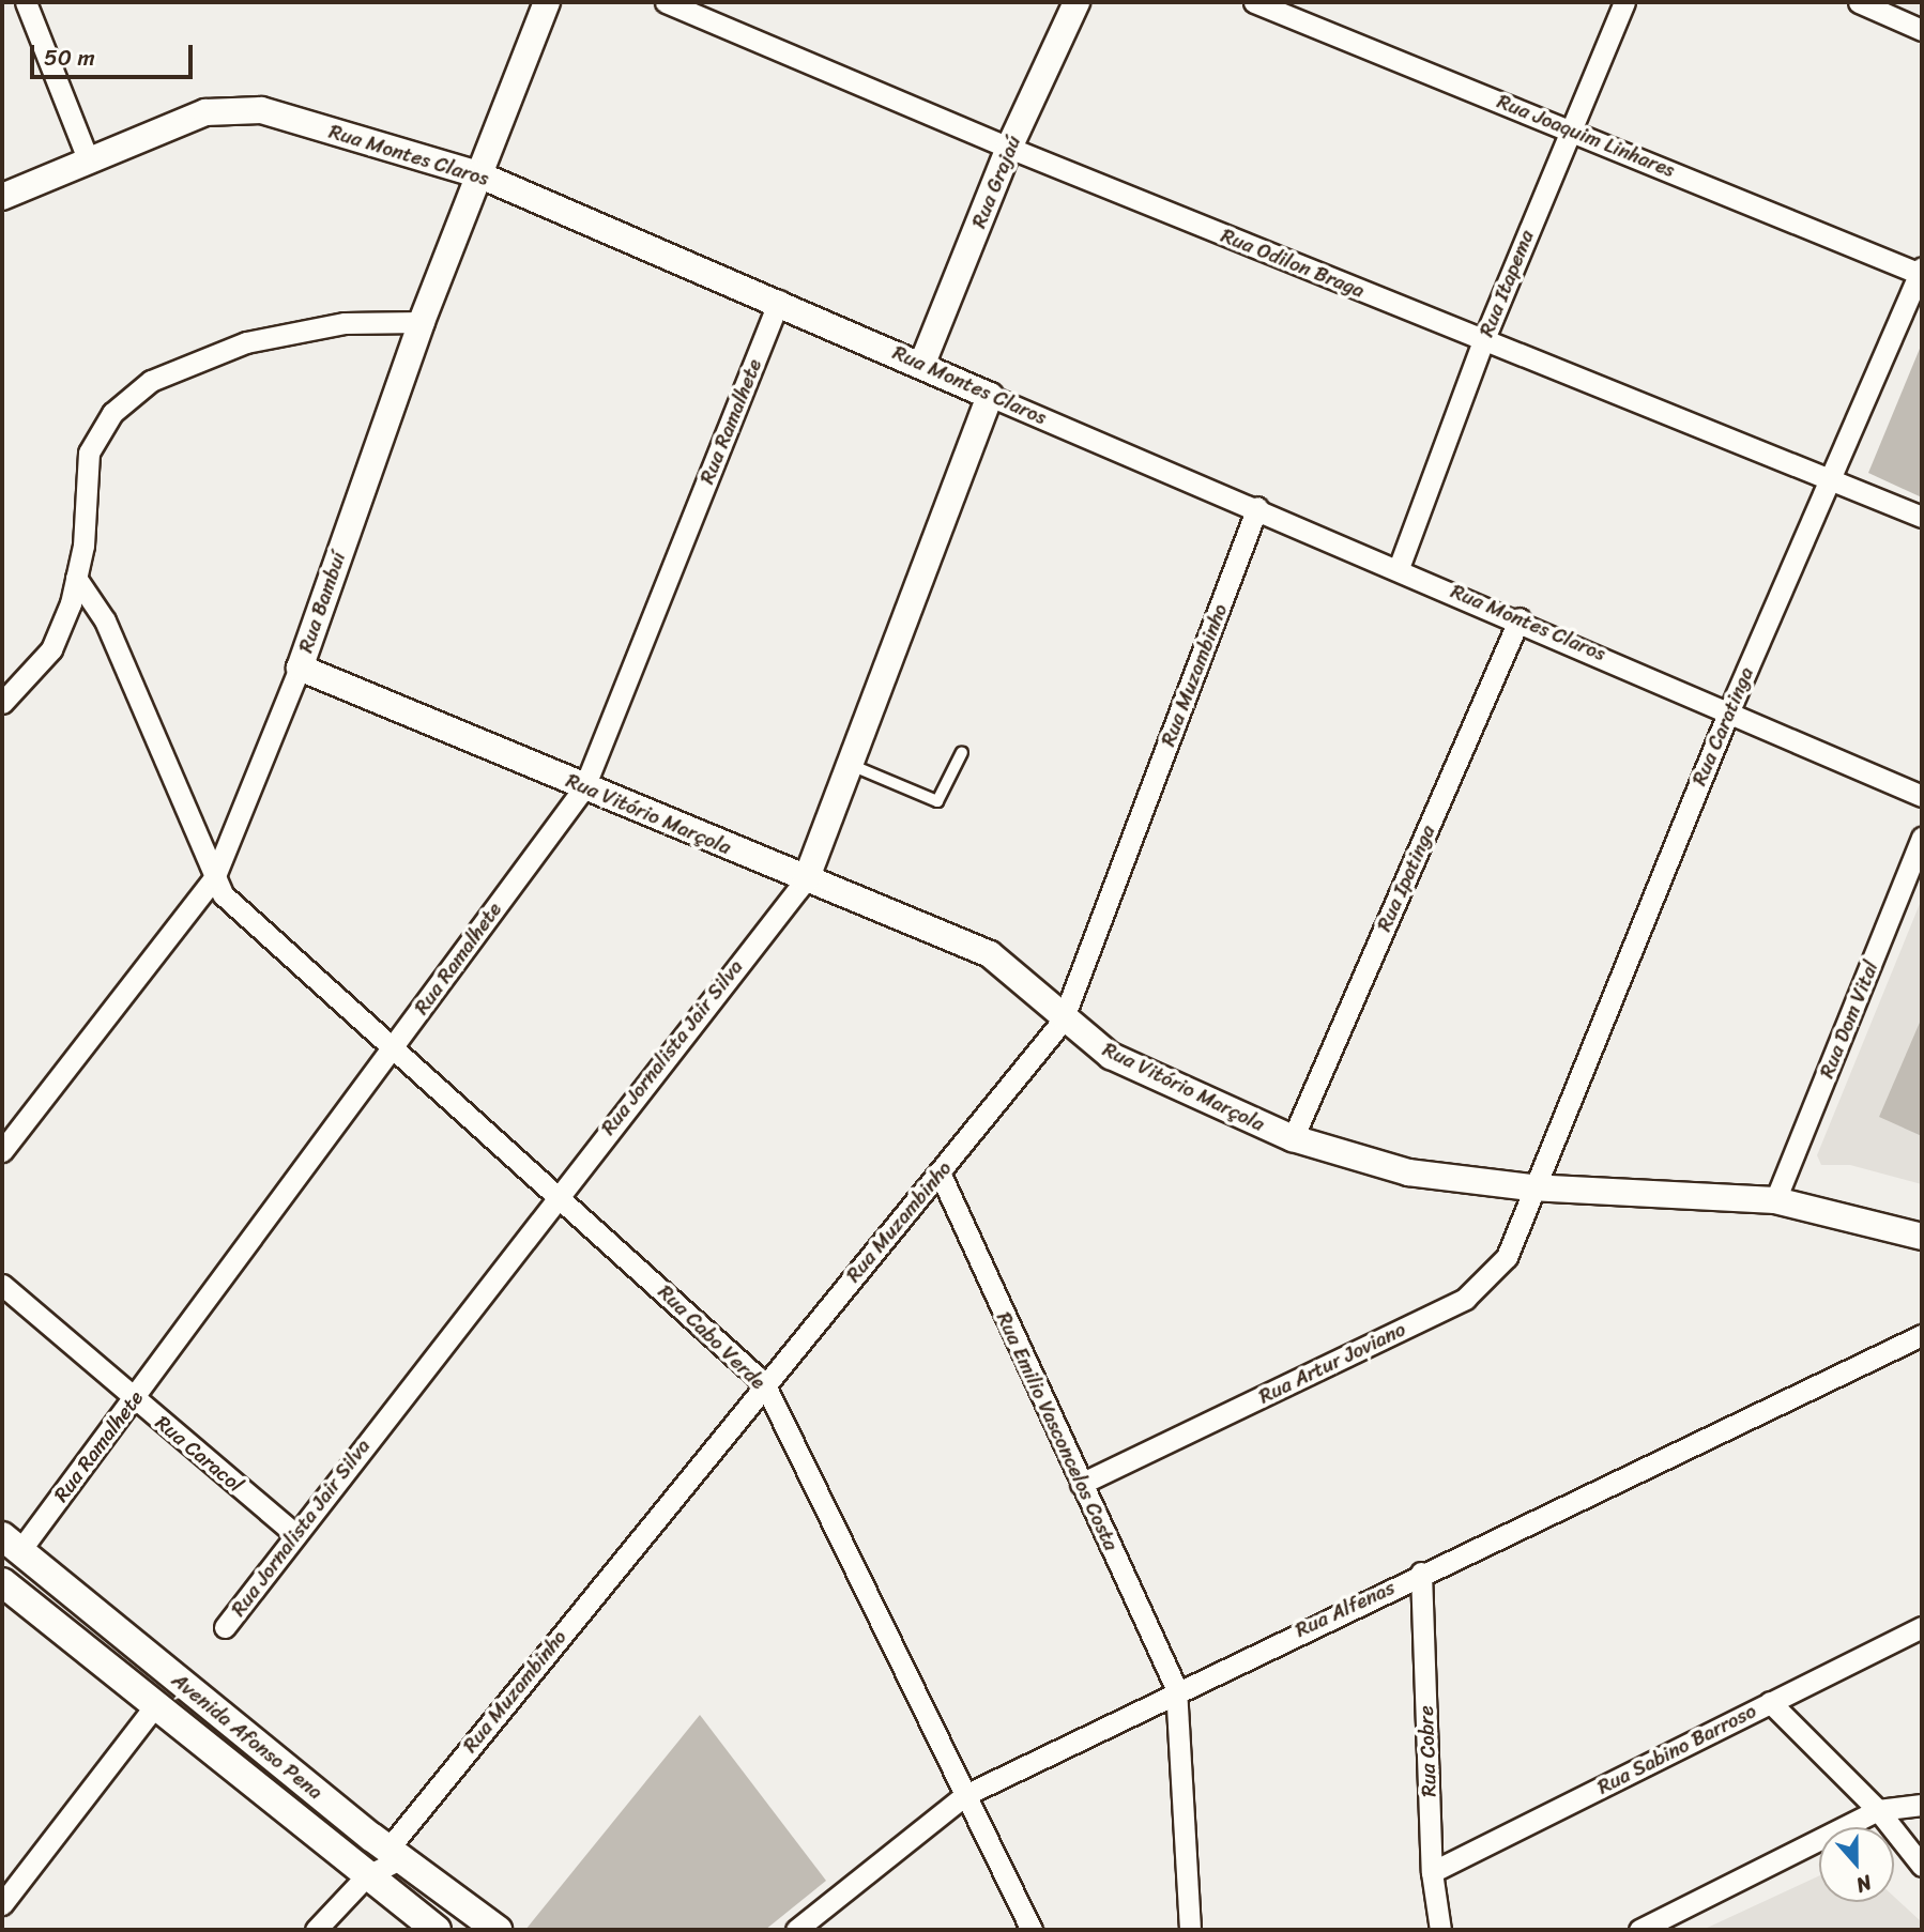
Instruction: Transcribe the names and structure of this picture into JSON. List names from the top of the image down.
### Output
{
  "streets": {
    "main road": ["Avenida Afonso Pena"],
    "street": [
      "Rua Joaquim Linhares",
      "Rua Montes Claros",
      "Rua Grajaú",
      "Rua Odilon Braga",
      "Rua Itapema",
      "Rua Ramalhete",
      "Rua Bambuí",
      "Rua Muzambinho",
      "Rua Caratinga",
      "Rua Vitório Marçola",
      "Rua Ipatinga",
      "Rua Dom Vital",
      "Rua Jornalista Jair Silva",
      "Rua Cabo Verde",
      "Rua Artur Joviano",
      "Rua Emilio Vasconcelos Costa",
      "Rua Caracol",
      "Rua Alfenas",
      "Rua Sabino Barroso",
      "Rua Cobre"
    ]
  },
  "crossings": [
    ["Rua Joaquim Linhares", "Rua Itapema"],
    ["Rua Joaquim Linhares", "Rua Caratinga"],
    ["Rua Montes Claros", "Rua Grajaú"],
    ["Rua Montes Claros", "Rua Itapema"],
    ["Rua Montes Claros", "Rua Ramalhete"],
    ["Rua Montes Claros", "Rua Bambuí"],
    ["Rua Montes Claros", "Rua Muzambinho"],
    ["Rua Montes Claros", "Rua Caratinga"],
    ["Rua Montes Claros", "Rua Ipatinga"],
    ["Rua Montes Claros", "Rua Jornalista Jair Silva"],
    ["Rua Grajaú", "Rua Odilon Braga"],
    ["Rua Odilon Braga", "Rua Itapema"],
    ["Rua Odilon Braga", "Rua Caratinga"],
    ["Rua Ramalhete", "Rua Vitório Marçola"],
    ["Rua Ramalhete", "Rua Cabo Verde"],
    ["Rua Ramalhete", "Rua Caracol"],
    ["Rua Ramalhete", "Avenida Afonso Pena"],
    ["Rua Bambuí", "Rua Vitório Marçola"],
    ["Rua Bambuí", "Rua Cabo Verde"],
    ["Rua Muzambinho", "Rua Vitório Marçola"],
    ["Rua Muzambinho", "Rua Cabo Verde"],
    ["Rua Muzambinho", "Rua Emilio Vasconcelos Costa"],
    ["Rua Muzambinho", "Avenida Afonso Pena"],
    ["Rua Caratinga", "Rua Vitório Marçola"],
    ["Rua Caratinga", "Rua Artur Joviano"],
    ["Rua Vitório Marçola", "Rua Ipatinga"],
    ["Rua Vitório Marçola", "Rua Dom Vital"],
    ["Rua Vitório Marçola", "Rua Jornalista Jair Silva"],
    ["Rua Vitório Marçola", "Rua Artur Joviano"],
    ["Rua Jornalista Jair Silva", "Rua Cabo Verde"],
    ["Rua Jornalista Jair Silva", "Rua Caracol"],
    ["Rua Cabo Verde", "Rua Alfenas"],
    ["Rua Artur Joviano", "Rua Emilio Vasconcelos Costa"],
    ["Rua Emilio Vasconcelos Costa", "Rua Alfenas"],
    ["Rua Alfenas", "Rua Cobre"],
    ["Rua Sabino Barroso", "Rua Cobre"]
  ],
  "scale_bar": "50 m",
  "north": "bottom"
}
